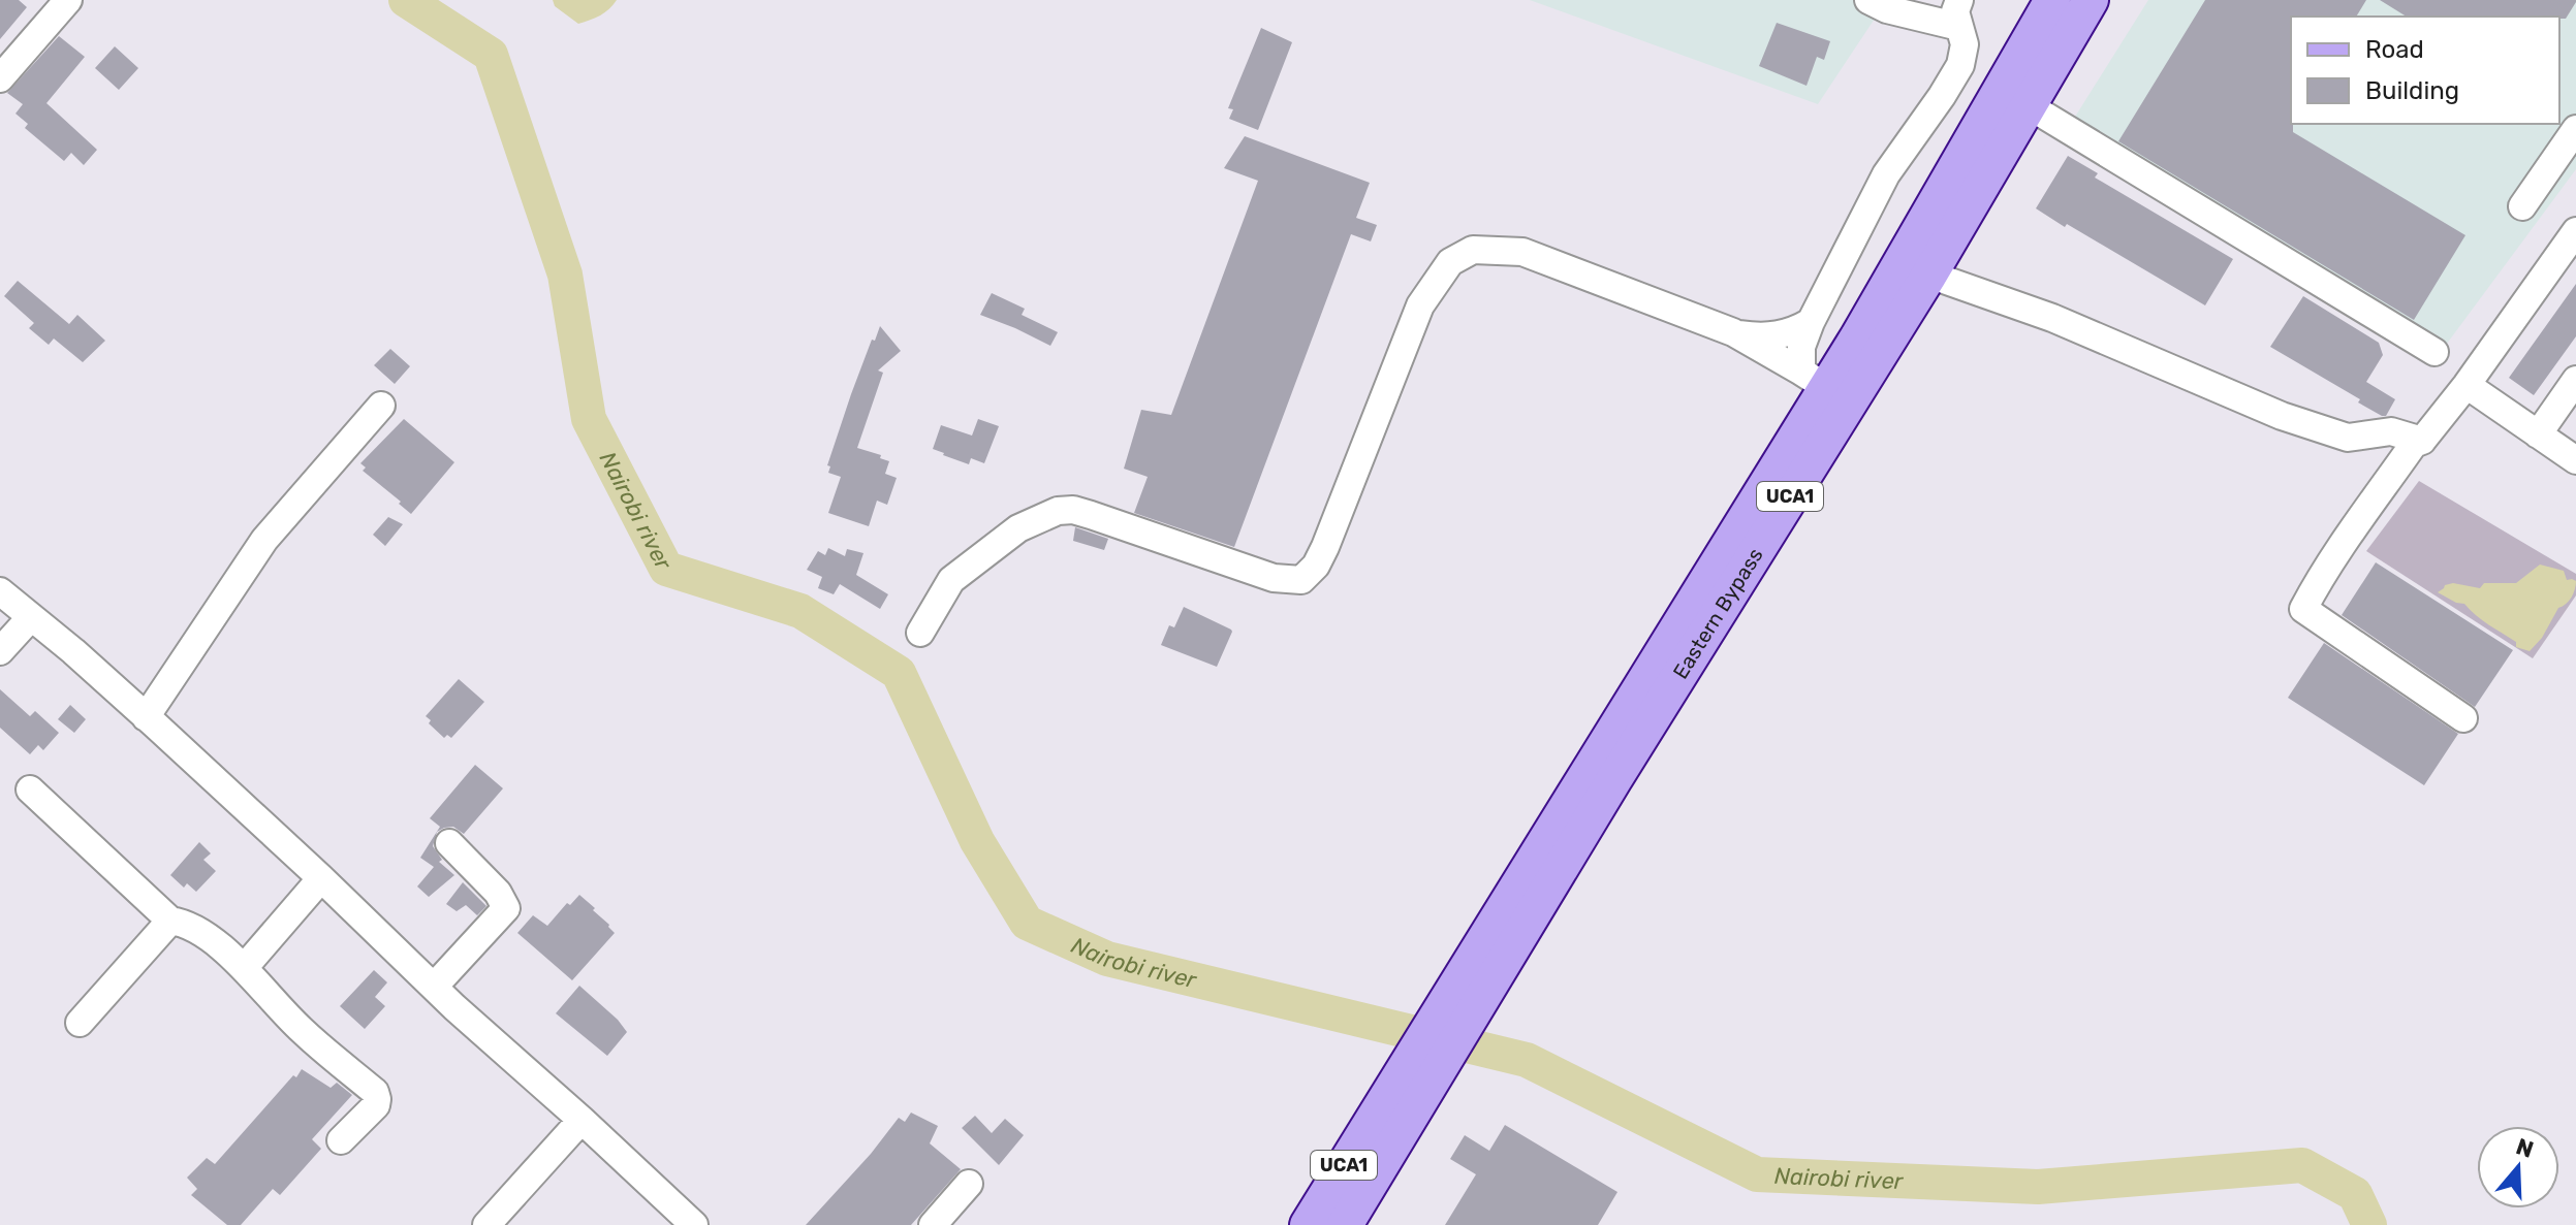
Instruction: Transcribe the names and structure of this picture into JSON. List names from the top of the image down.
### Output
{
  "streets": {
    "main road": ["UCA1", "Eastern Bypass"]
  },
  "water": ["Nairobi river"],
  "legend": ["Road", "Building"],
  "north": "top"
}
